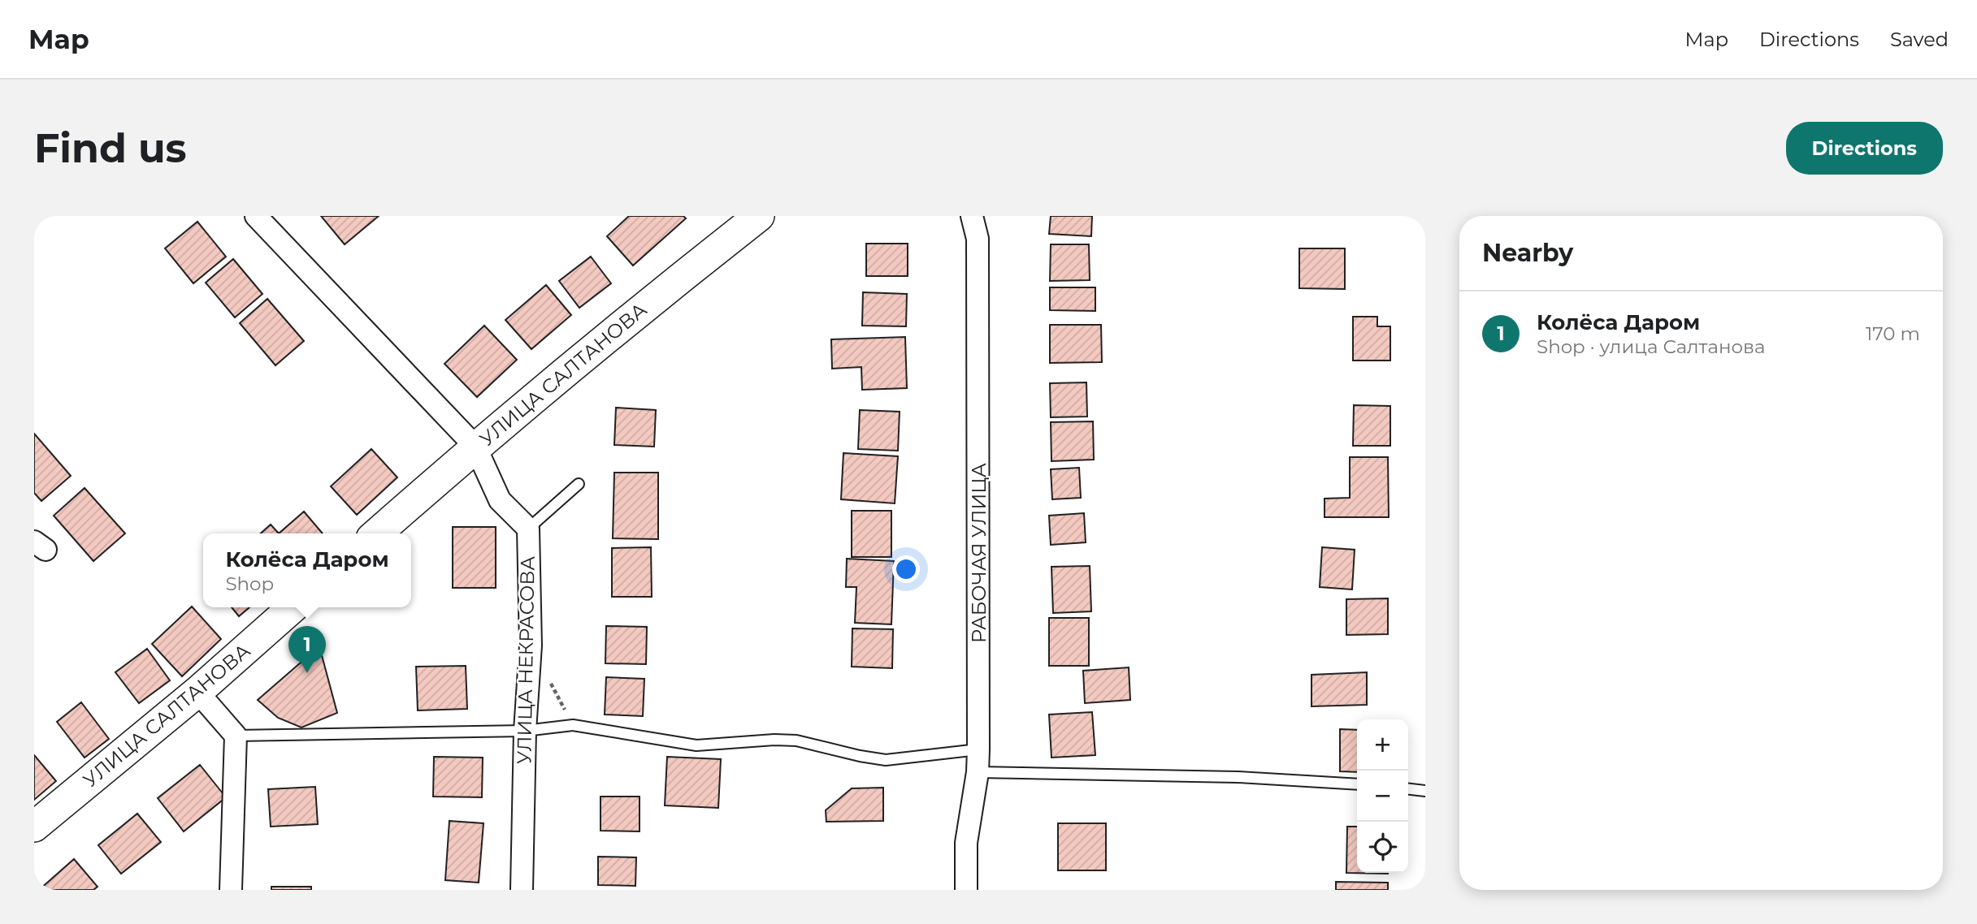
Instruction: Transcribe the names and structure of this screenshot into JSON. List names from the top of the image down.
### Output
{
  "streets": {
    "main road": ["УЛИЦА САЛТАНОВА"],
    "street": ["РАБОЧАЯ УЛИЦА", "УЛИЦА НЕКРАСОВА"]
  },
  "crossings": [
    ["УЛИЦА САЛТАНОВА", "УЛИЦА НЕКРАСОВА"]
  ],
  "page": {
    "header": "Map",
    "nav": ["Map", "Directions", "Saved"],
    "buttons": "Directions",
    "title": "Find us",
    "heading": "Nearby",
    "list": [
      {
        "mark": "1",
        "name": "Колёса Даром",
        "note": "Shop · улица Салтанова",
        "value": "170 m"
      }
    ],
    "popup": ["Колёса Даром", "Shop"],
    "pins": "1",
    "map_buttons": ["+", "−"]
  }
}
